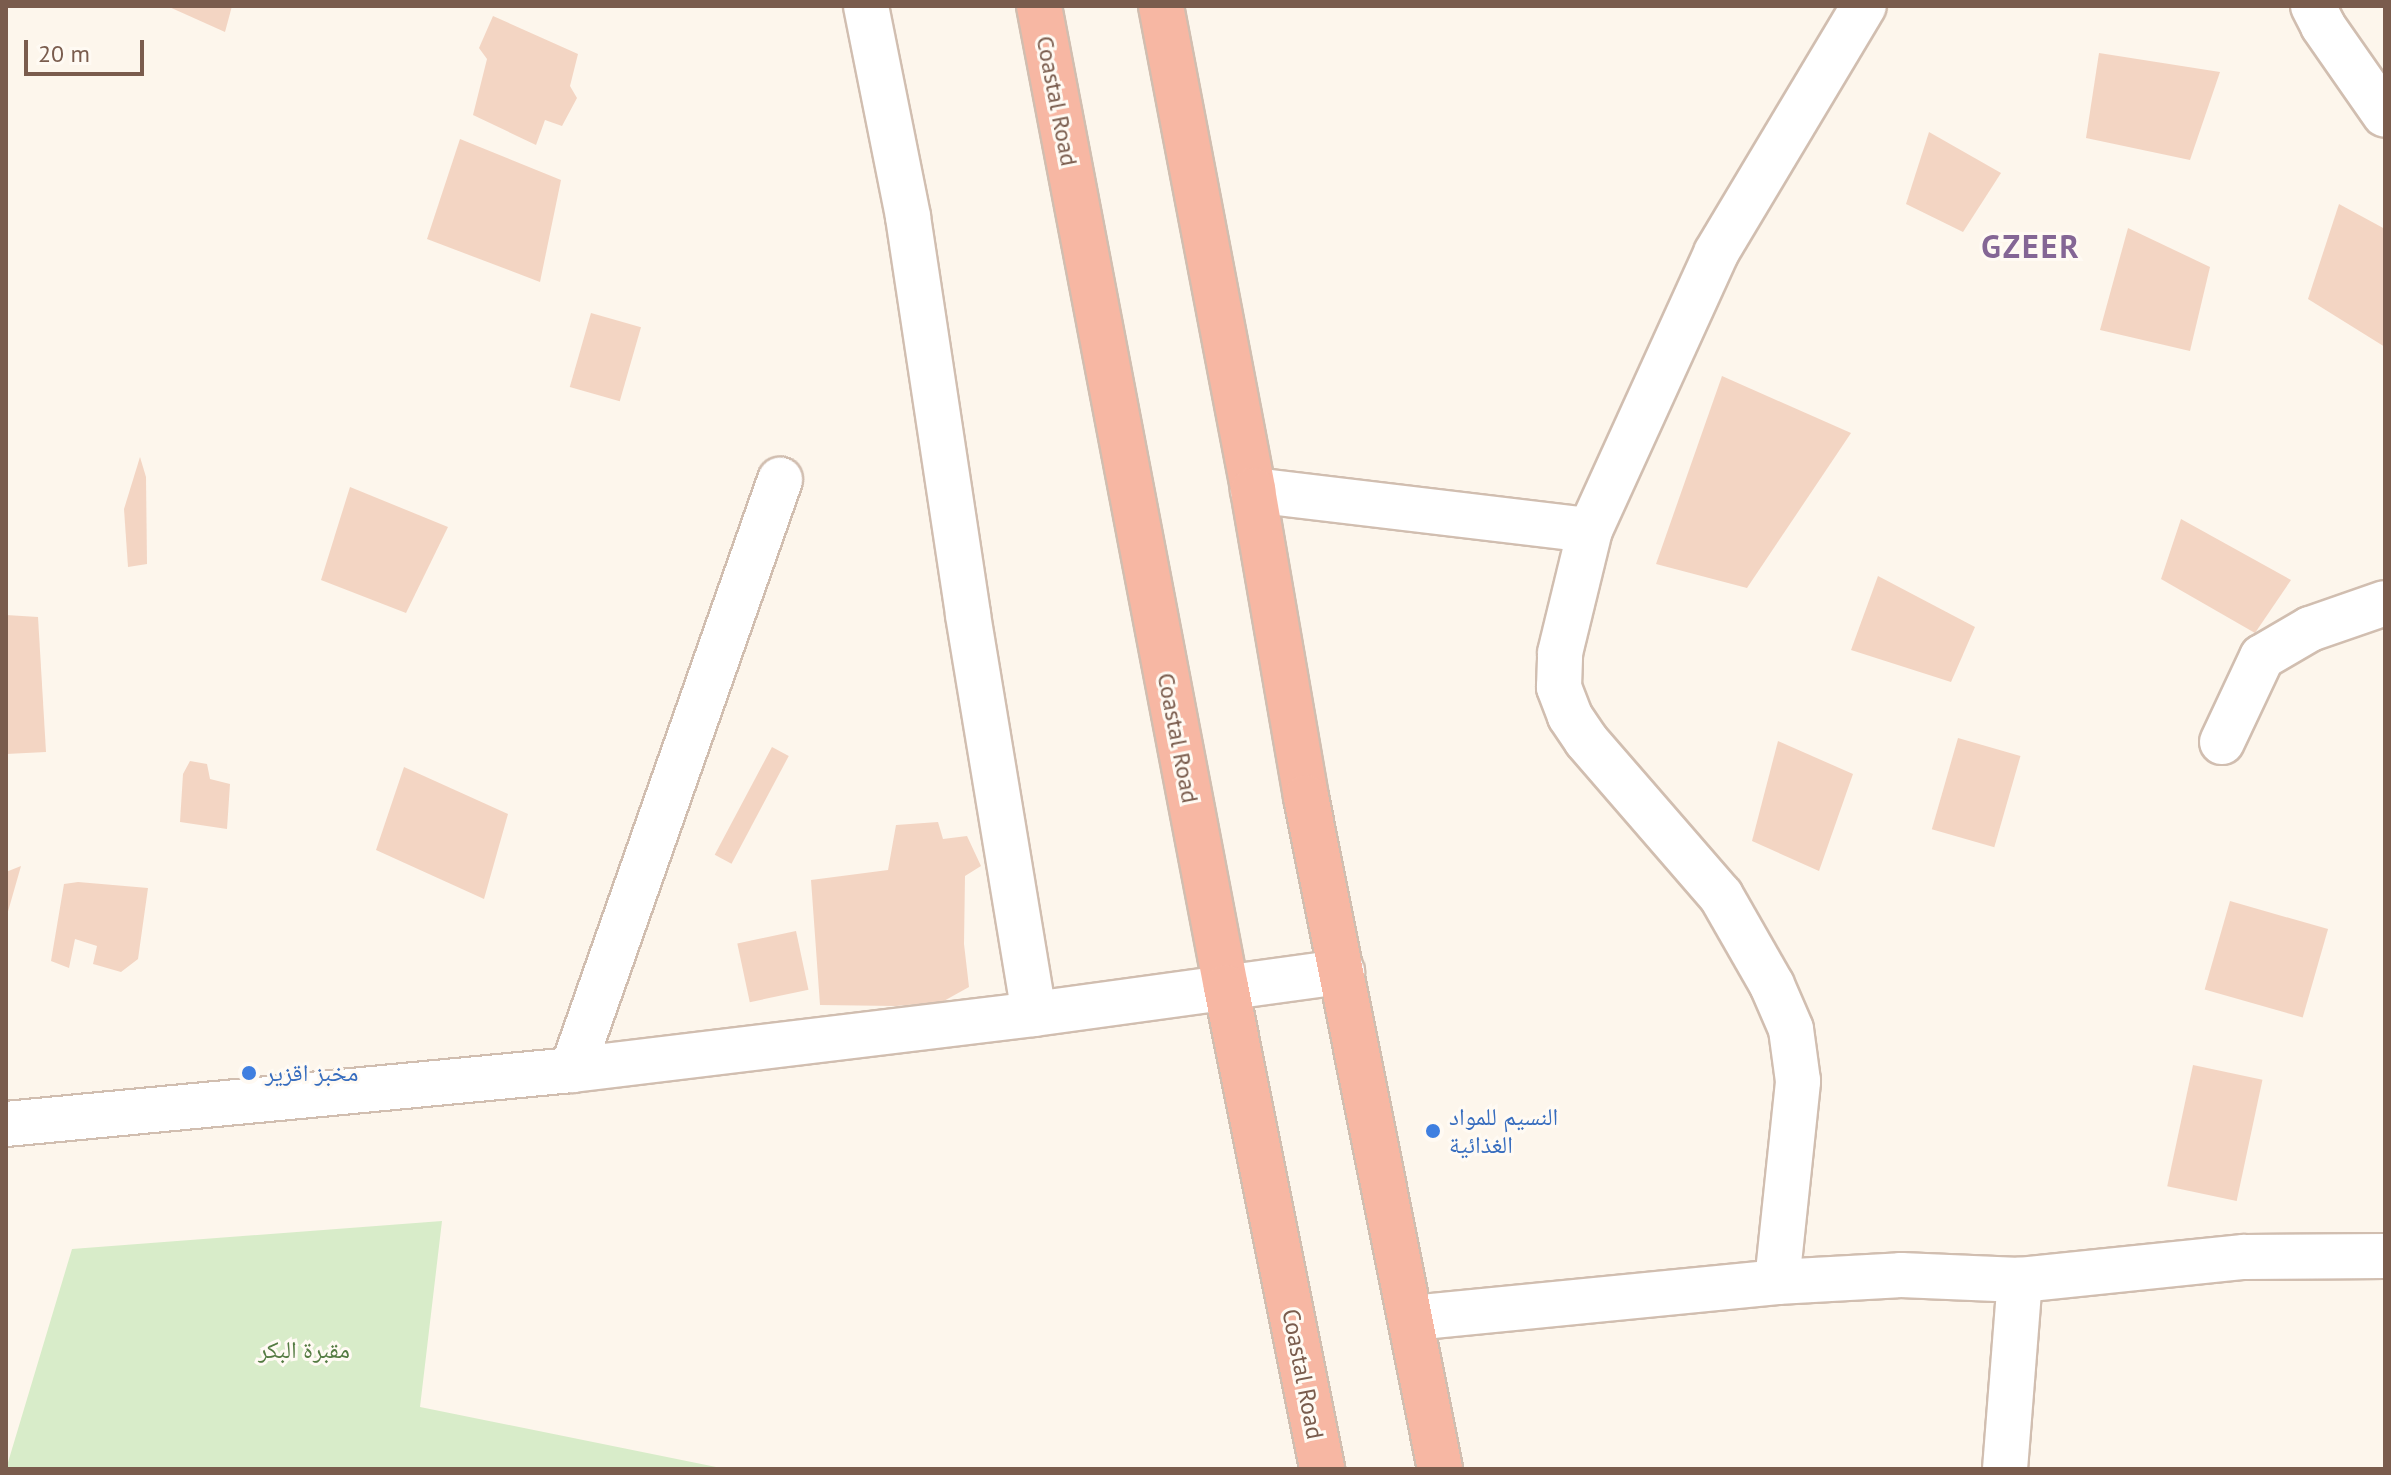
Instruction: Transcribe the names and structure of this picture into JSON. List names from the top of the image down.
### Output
{
  "streets": {
    "highway": ["Coastal Road"]
  },
  "districts": ["GZEER"],
  "parks": ["مقبرة البكر"],
  "places": ["مخبز اقزير", "النسيم للمواد الغذائية"],
  "scale_bar": "20 m"
}
